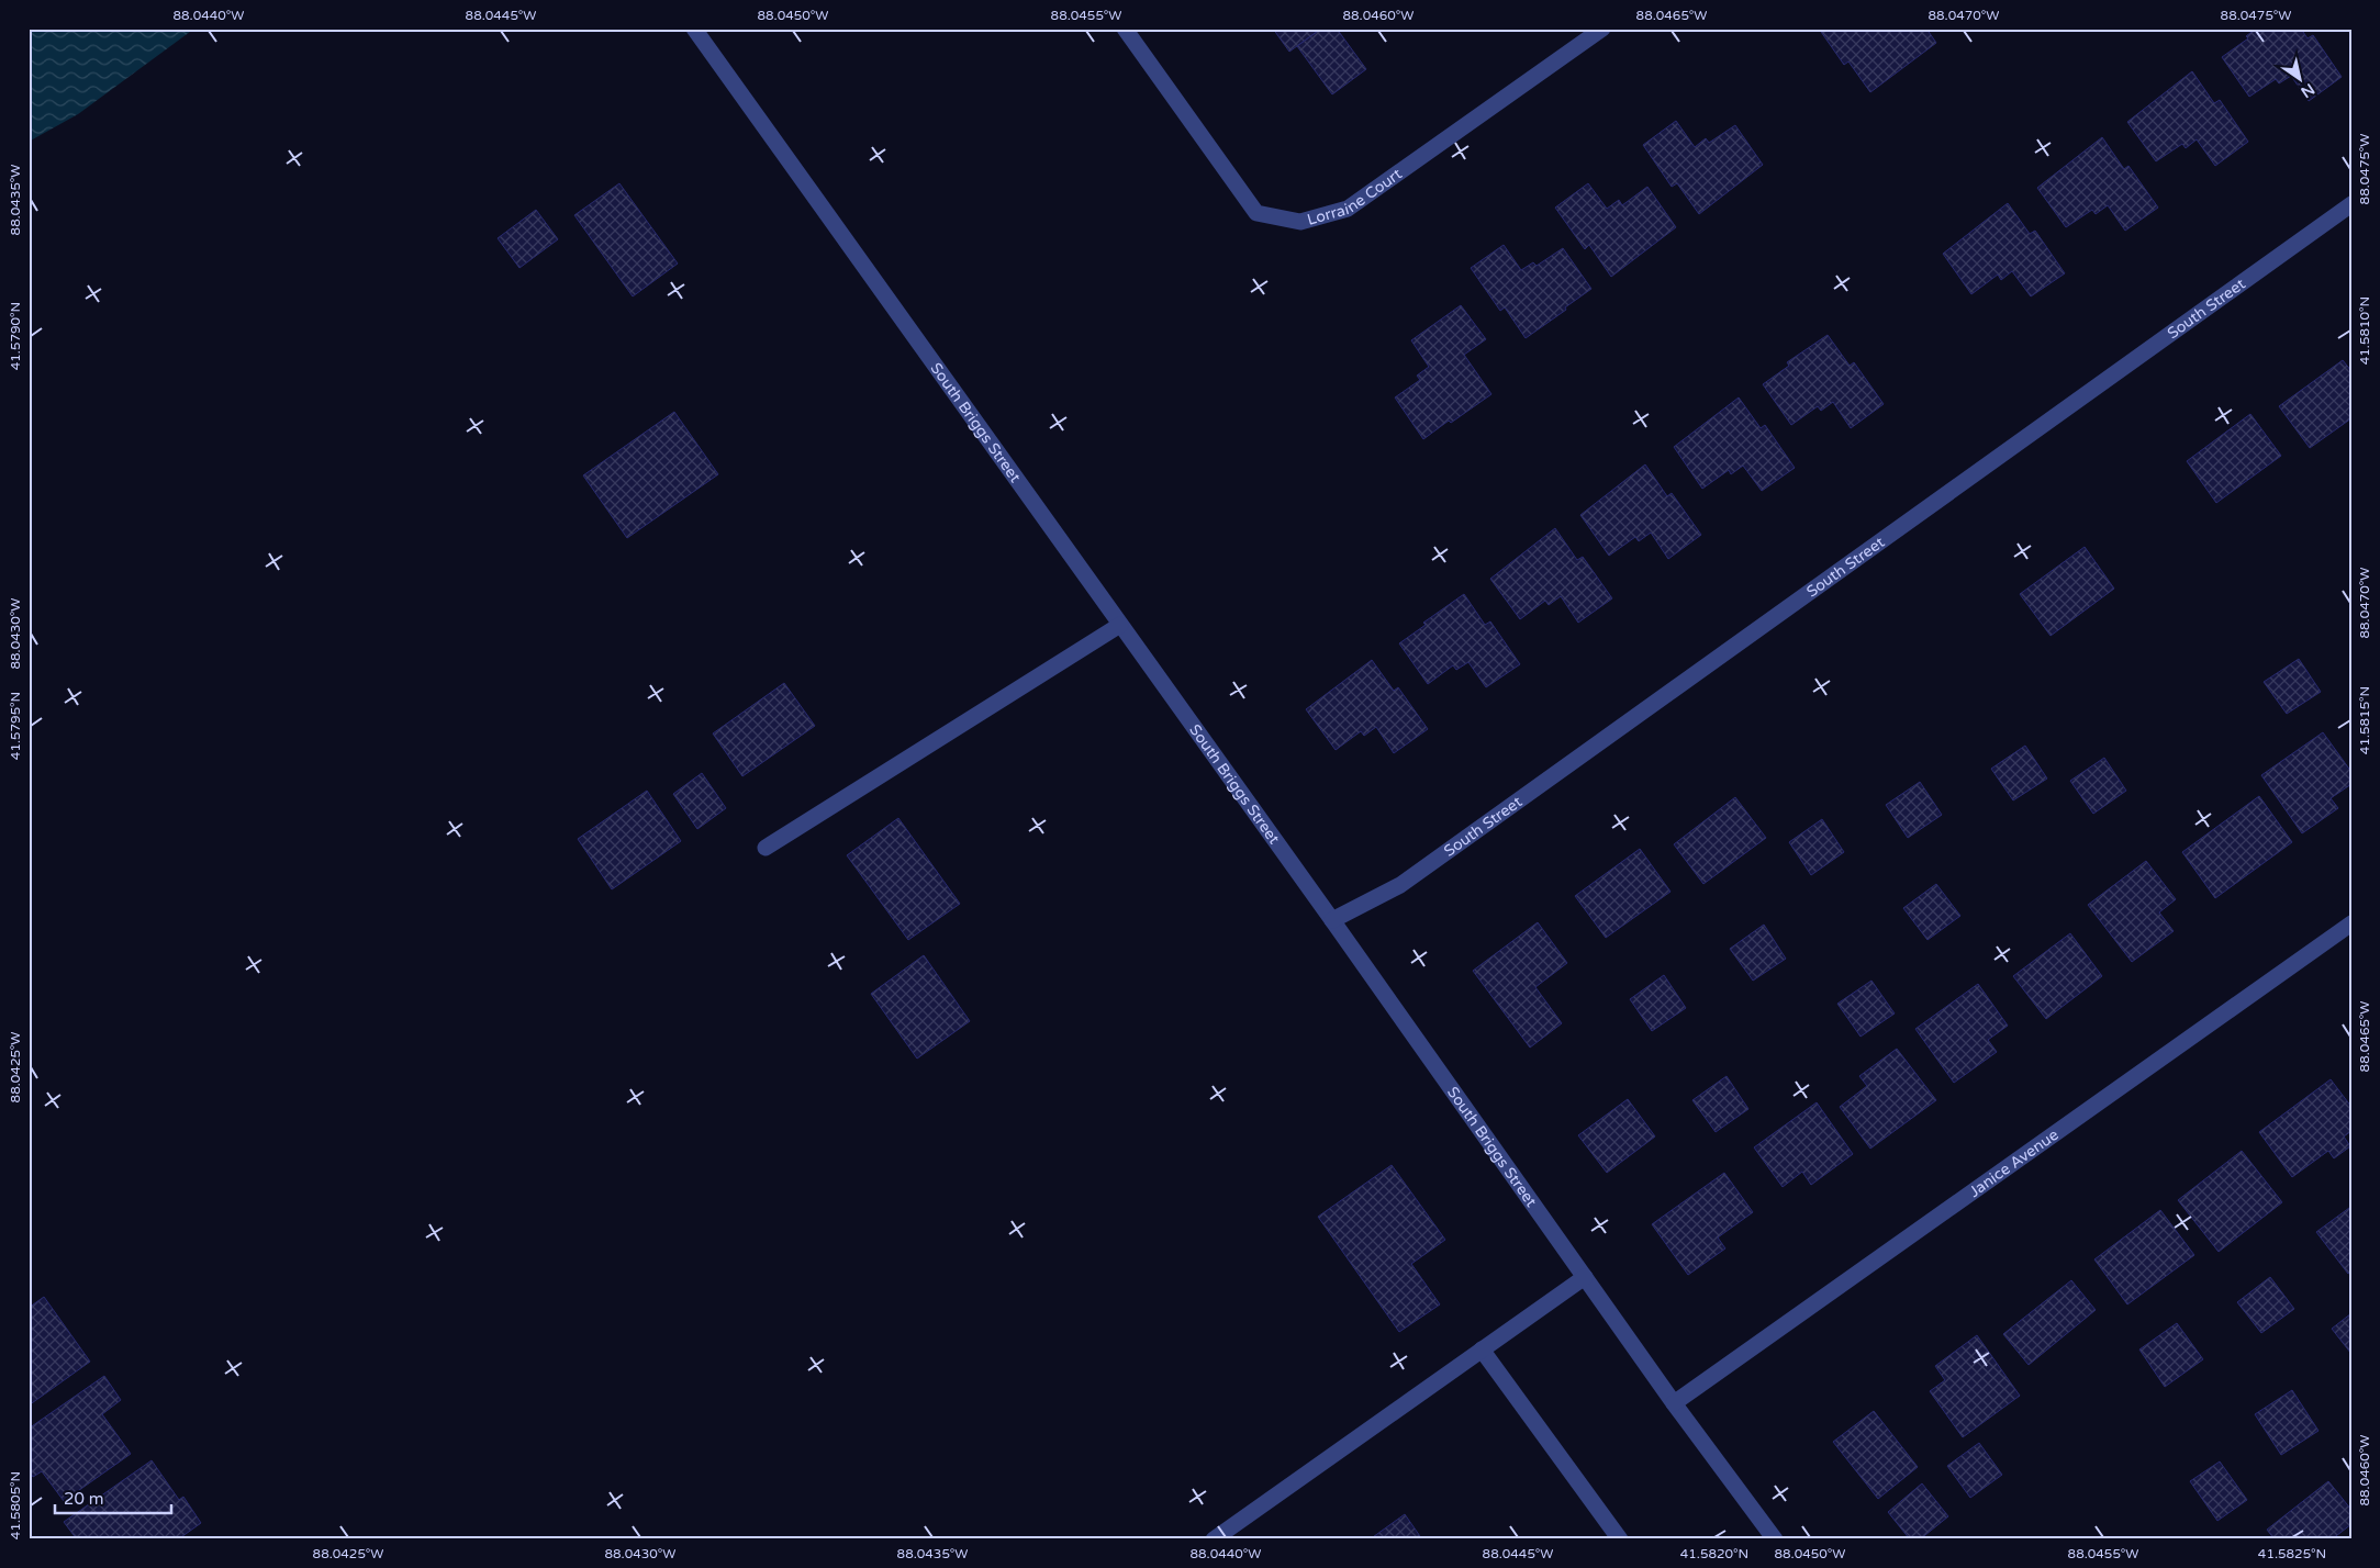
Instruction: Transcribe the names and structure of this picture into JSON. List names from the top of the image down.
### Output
{
  "streets": {
    "street": [
      "Lorraine Court",
      "South Street",
      "South Briggs Street",
      "Janice Avenue"
    ]
  },
  "crossings": [
    ["South Street", "South Briggs Street"],
    ["South Briggs Street", "Janice Avenue"]
  ],
  "scale_bar": "20 m",
  "north": "bottom right",
  "coordinates": [
    "88.0440°W",
    "88.0445°W",
    "88.0450°W",
    "88.0455°W",
    "88.0460°W",
    "88.0465°W",
    "88.0470°W",
    "88.0475°W",
    "88.0435°W",
    "41.5810°N",
    "41.5790°N",
    "88.0430°W",
    "41.5815°N",
    "41.5795°N",
    "88.0425°W",
    "41.5805°N",
    "41.5820°N",
    "41.5825°N"
  ]
}
